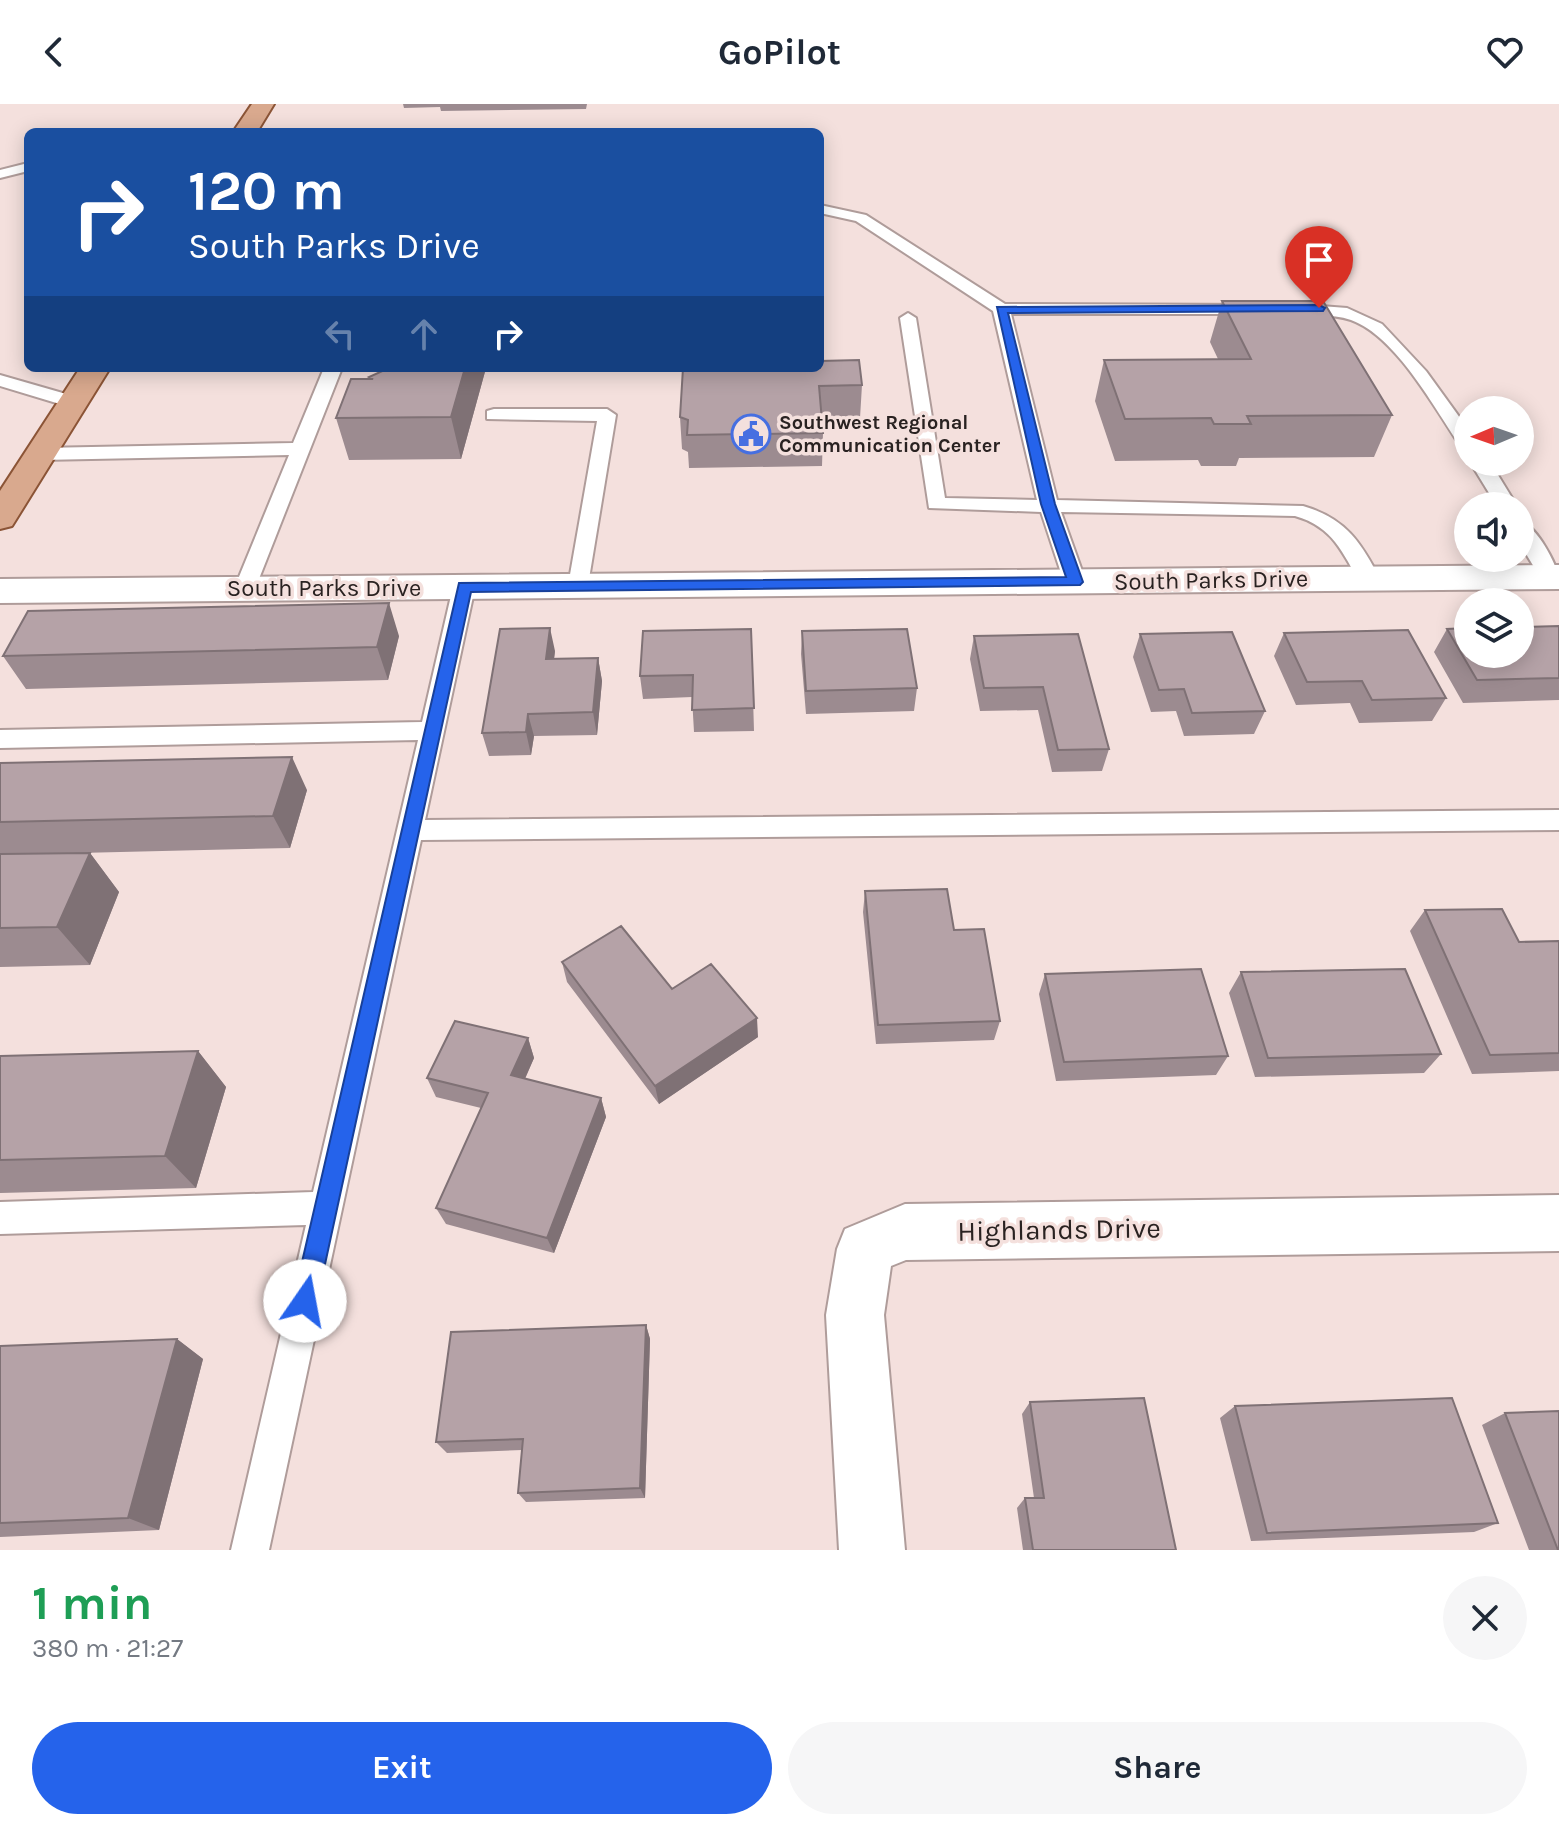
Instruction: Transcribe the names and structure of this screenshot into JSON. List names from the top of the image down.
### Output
{
  "streets": {
    "street": ["South Parks Drive", "Highlands Drive"]
  },
  "places": {
    "public building": ["Southwest Regional Communication Center"]
  },
  "north": "left",
  "page": {
    "header": "GoPilot",
    "turn": ["120 m", "South Parks Drive"],
    "heading": ["1 min", "380 m · 21:27"],
    "buttons": ["Exit", "Share"]
  }
}
